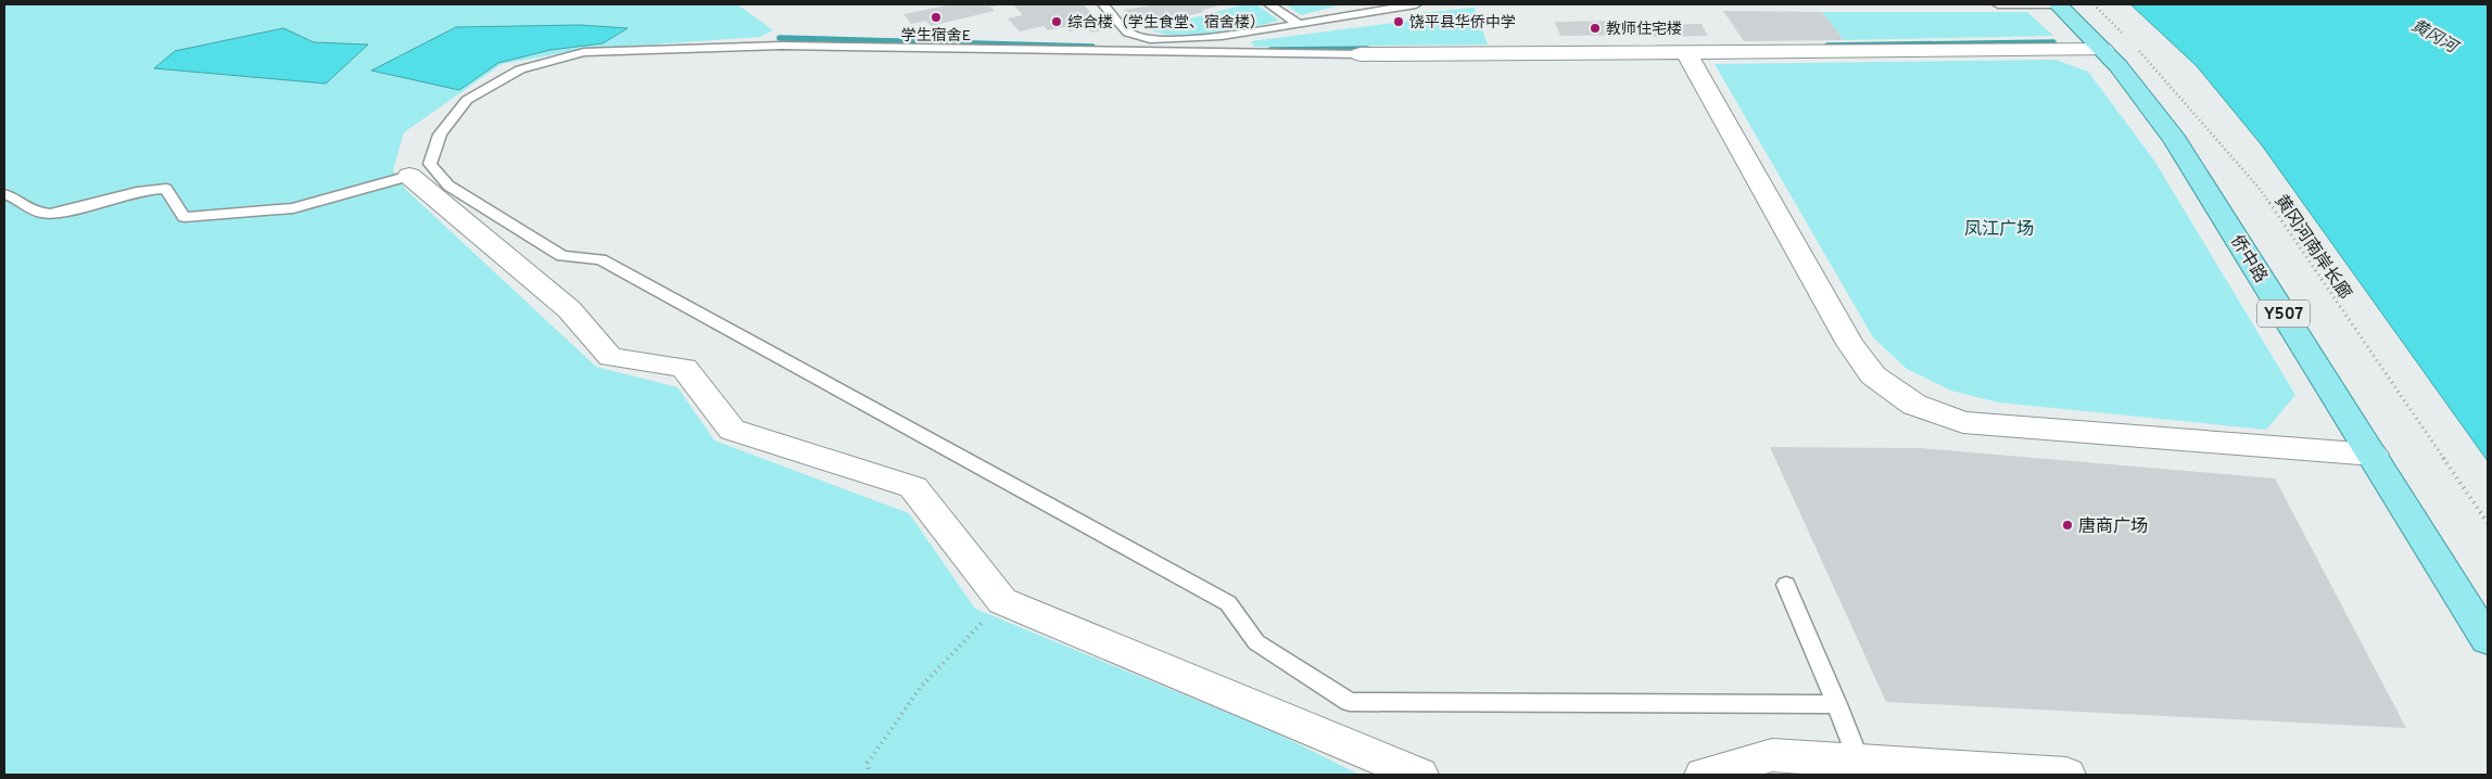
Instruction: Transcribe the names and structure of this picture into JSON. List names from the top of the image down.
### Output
{
  "streets": {
    "main road": ["侨中路", "Y507"],
    "path": ["黄冈河南岸长廊"]
  },
  "water": ["黄冈河"],
  "parks": ["凤江广场"],
  "places": [
    "学生宿舍E",
    "综合楼（学生食堂、宿舍楼）",
    "饶平县华侨中学",
    "教师住宅楼",
    "唐商广场"
  ]
}
